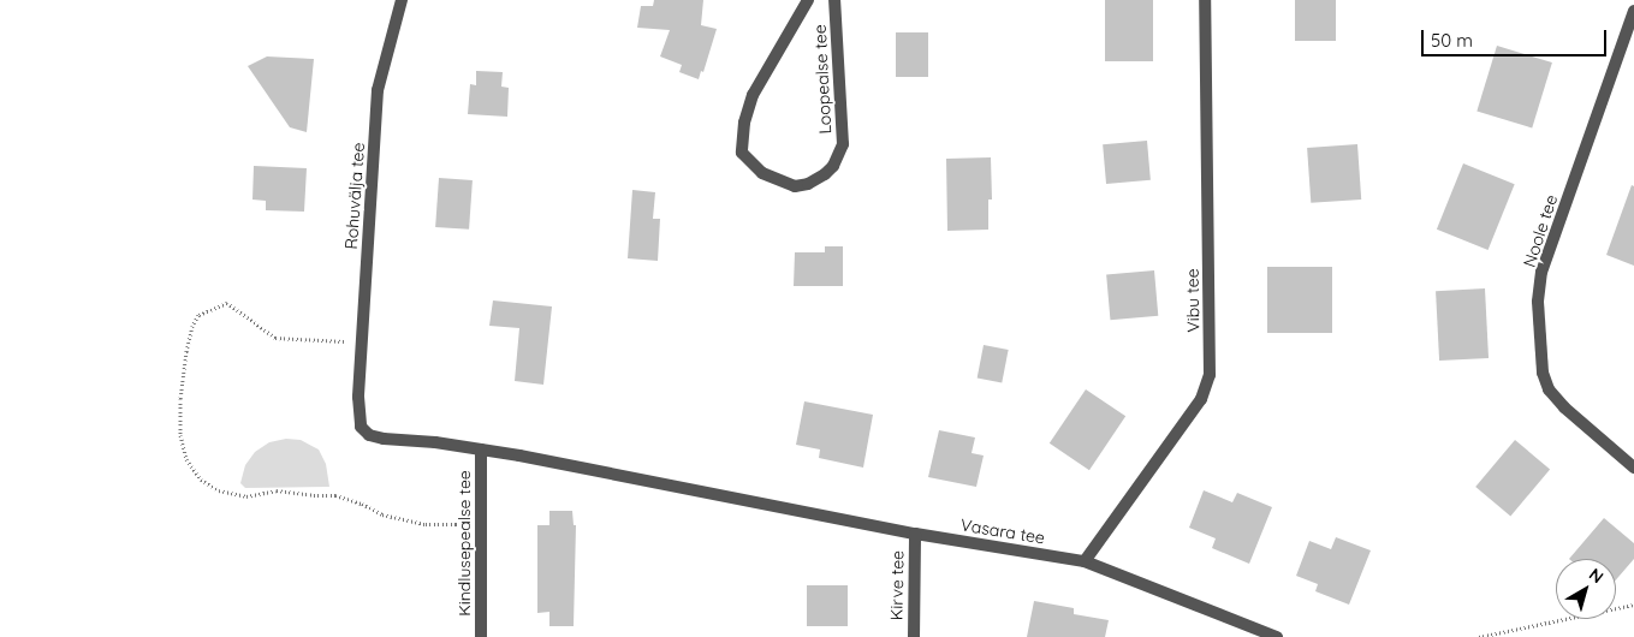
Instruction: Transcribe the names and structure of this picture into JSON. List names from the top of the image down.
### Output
{
  "streets": {
    "street": [
      "Loopealse tee",
      "Rohuvälja tee",
      "Noole tee",
      "Vibu tee",
      "Vasara tee",
      "Kindlusepealse tee",
      "Kirve tee"
    ]
  },
  "crossings": [
    ["Rohuvälja tee", "Vasara tee"],
    ["Rohuvälja tee", "Kindlusepealse tee"],
    ["Vibu tee", "Vasara tee"],
    ["Vasara tee", "Kindlusepealse tee"],
    ["Vasara tee", "Kirve tee"]
  ],
  "scale_bar": "50 m",
  "north": "top right"
}
